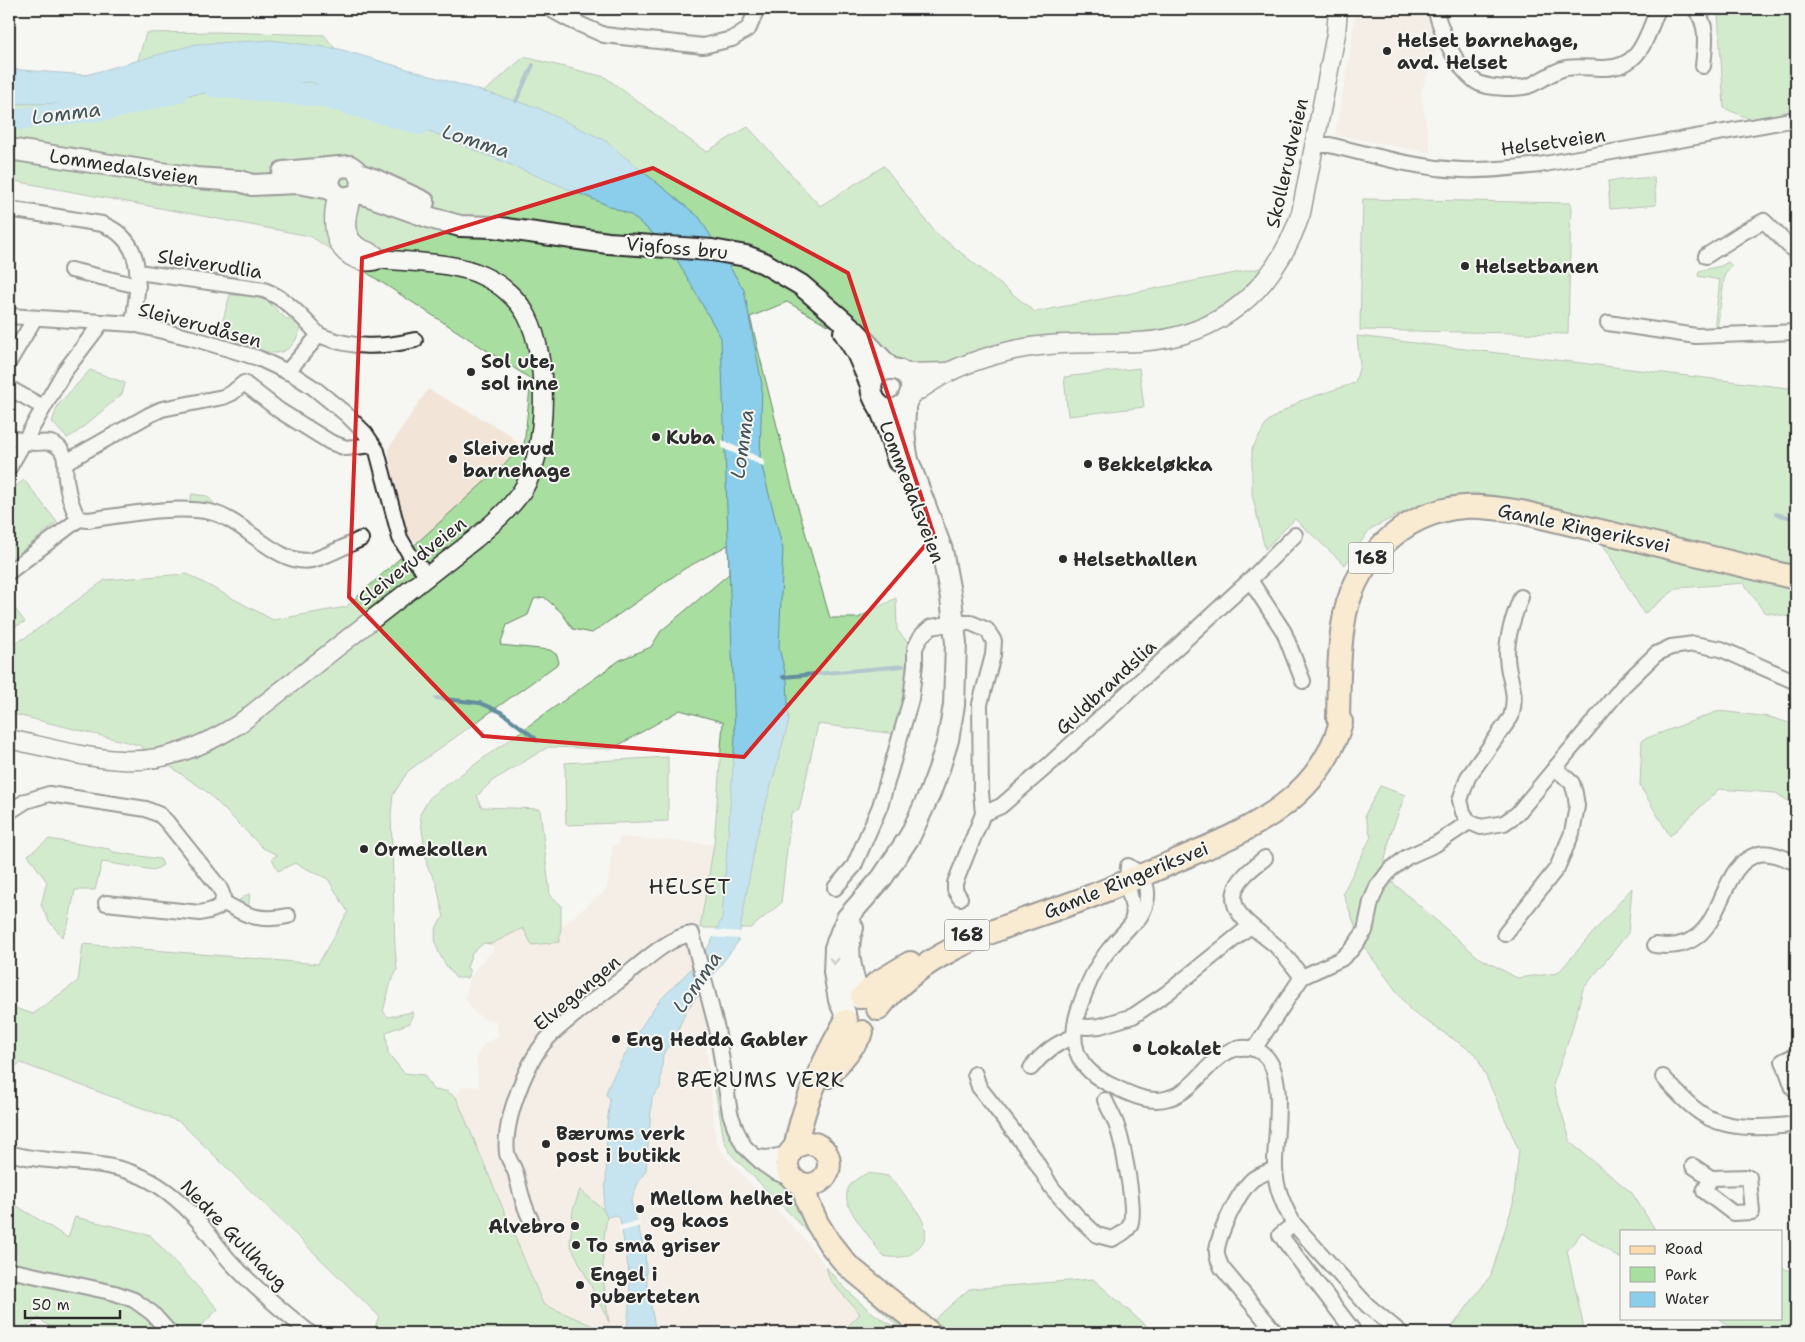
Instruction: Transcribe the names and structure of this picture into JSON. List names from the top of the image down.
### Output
{
  "streets": {
    "main road": [
      "Lommedalsveien",
      "Vigfoss bru",
      "Gamle Ringeriksvei",
      "168"
    ],
    "street": [
      "Helsetveien",
      "Skollerudveien",
      "Sleiverudlia",
      "Sleiverudåsen",
      "Sleiverudveien",
      "Guldbrandslia",
      "Elvegangen",
      "Nedre Gullhaug"
    ]
  },
  "crossings": [
    ["Helsetveien", "Skollerudveien"],
    ["Skollerudveien", "Lommedalsveien"],
    ["Lommedalsveien", "Vigfoss bru"],
    ["Lommedalsveien", "Gamle Ringeriksvei"],
    ["Lommedalsveien", "168"],
    ["Lommedalsveien", "Sleiverudveien"],
    ["Sleiverudlia", "Sleiverudåsen"],
    ["Sleiverudåsen", "Sleiverudveien"],
    ["Gamle Ringeriksvei", "168"]
  ],
  "districts": ["HELSET", "BÆRUMS VERK"],
  "water": ["Lomma"],
  "places": [
    "Helset barnehage, avd. Helset",
    "Helsetbanen",
    "Sol ute, sol inne",
    "Kuba",
    "Sleiverud barnehage",
    "Bekkeløkka",
    "Helsethallen",
    "Ormekollen",
    "Eng Hedda Gabler",
    "Lokalet",
    "Bærums verk post i butikk",
    "Mellom helhet og kaos",
    "Alvebro",
    "To små griser",
    "Engel i puberteten"
  ],
  "legend": ["Road", "Park", "Water"],
  "scale_bar": "50 m"
}
